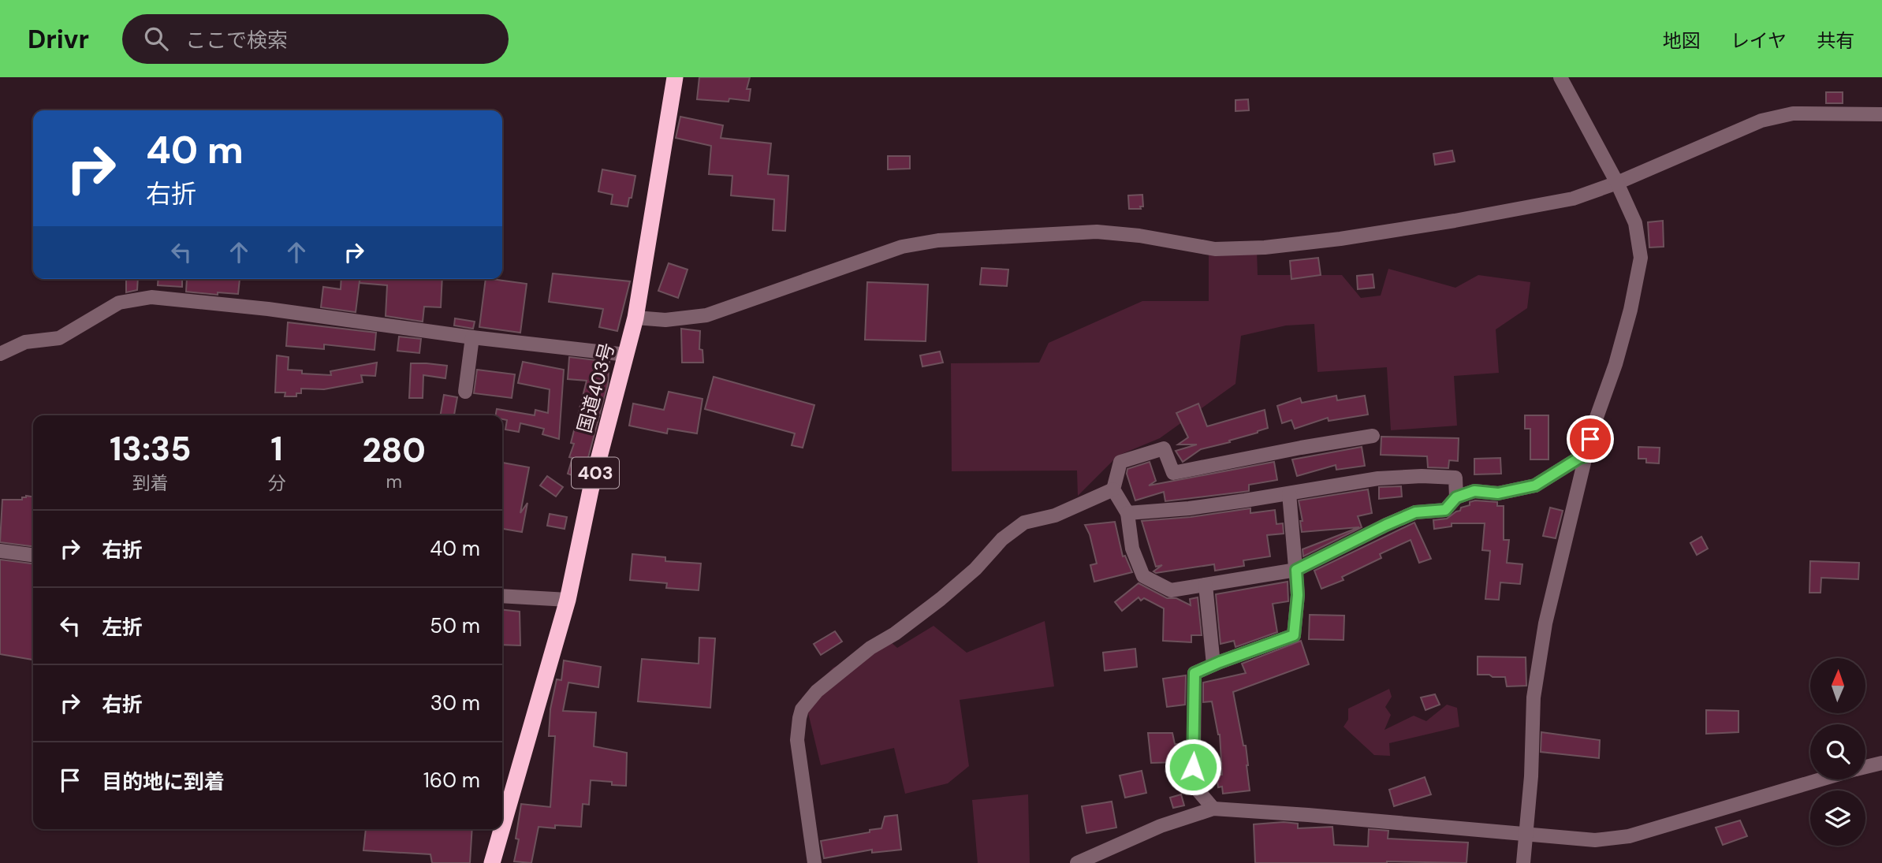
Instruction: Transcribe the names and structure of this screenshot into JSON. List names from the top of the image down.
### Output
{
  "streets": {
    "highway": ["国道403号", "403"]
  },
  "north": "top",
  "page": {
    "header": "Drivr",
    "search": "ここで検索",
    "nav": ["地図", "レイヤ", "共有"],
    "turn": ["40 m", "右折"],
    "eta": [
      "13:35",
      "到着",
      "1",
      "分",
      "280",
      "m"
    ],
    "list": [
      {
        "name": "右折",
        "value": "40 m"
      },
      {
        "name": "左折",
        "value": "50 m"
      },
      {
        "name": "右折",
        "value": "30 m"
      },
      {
        "name": "目的地に到着",
        "value": "160 m"
      }
    ]
  }
}
